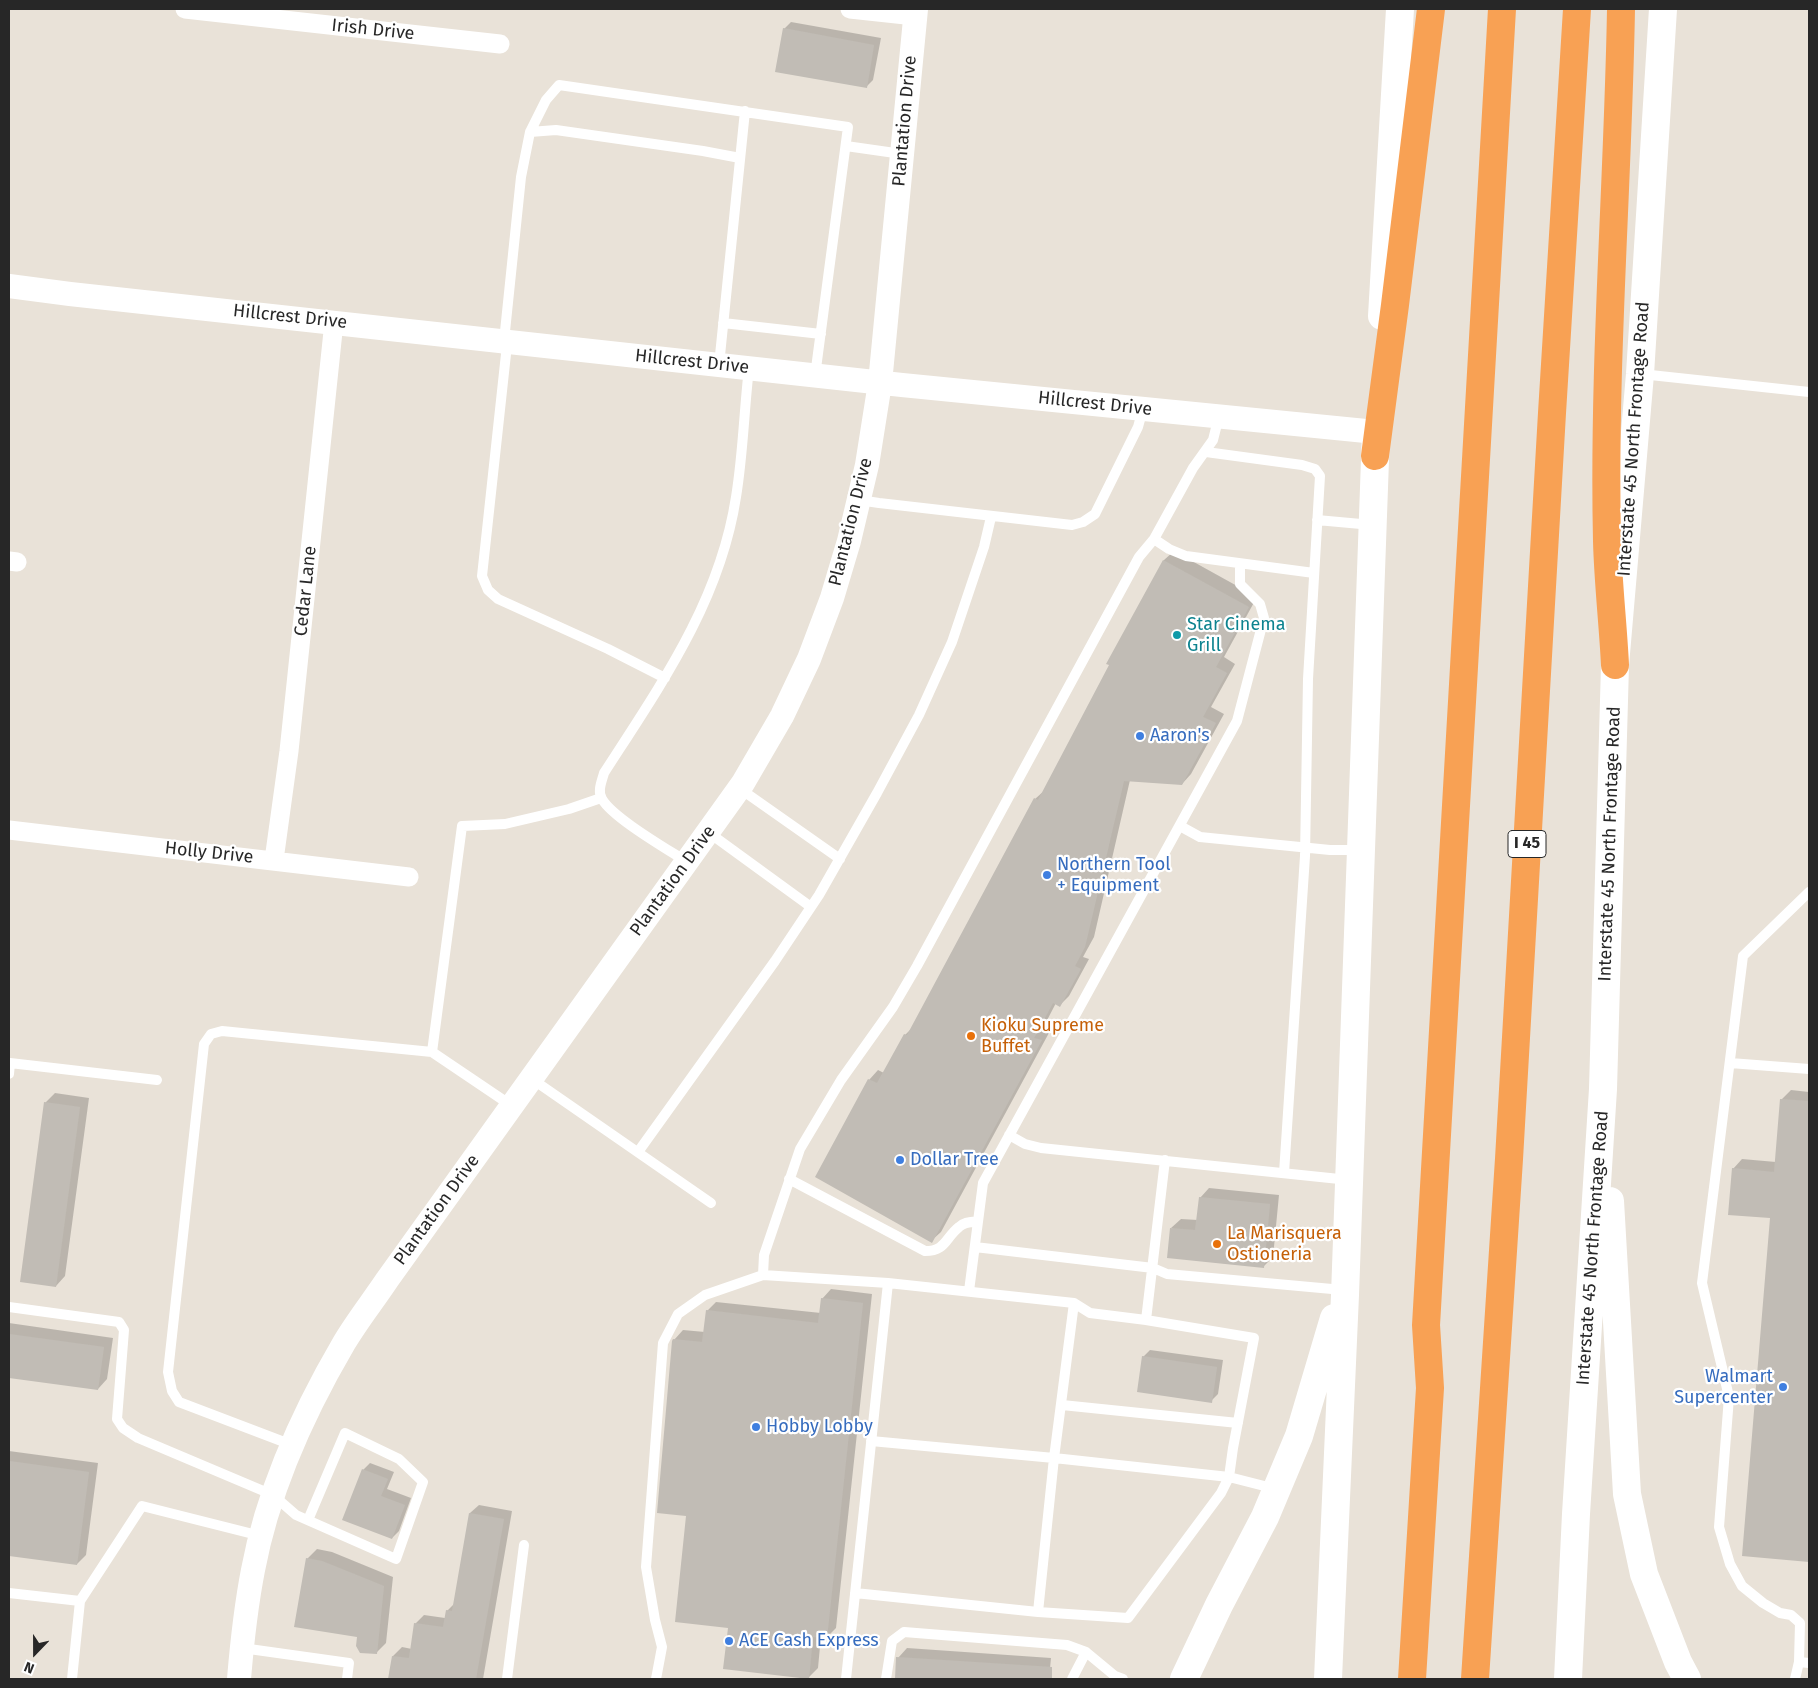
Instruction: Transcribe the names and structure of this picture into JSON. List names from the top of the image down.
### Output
{
  "streets": {
    "highway": ["I 45"],
    "main road": ["Interstate 45 North Frontage Road"],
    "street": [
      "Irish Drive",
      "Plantation Drive",
      "Hillcrest Drive",
      "Cedar Lane",
      "Holly Drive"
    ]
  },
  "crossings": [
    ["Plantation Drive", "Hillcrest Drive"],
    ["Hillcrest Drive", "Cedar Lane"],
    ["Cedar Lane", "Holly Drive"]
  ],
  "places": [
    "Star Cinema Grill",
    "Aaron's",
    "Northern Tool + Equipment",
    "Kioku Supreme Buffet",
    "Dollar Tree",
    "La Marisquera Ostioneria",
    "Walmart Supercenter",
    "Hobby Lobby",
    "ACE Cash Express"
  ],
  "north": "bottom"
}
